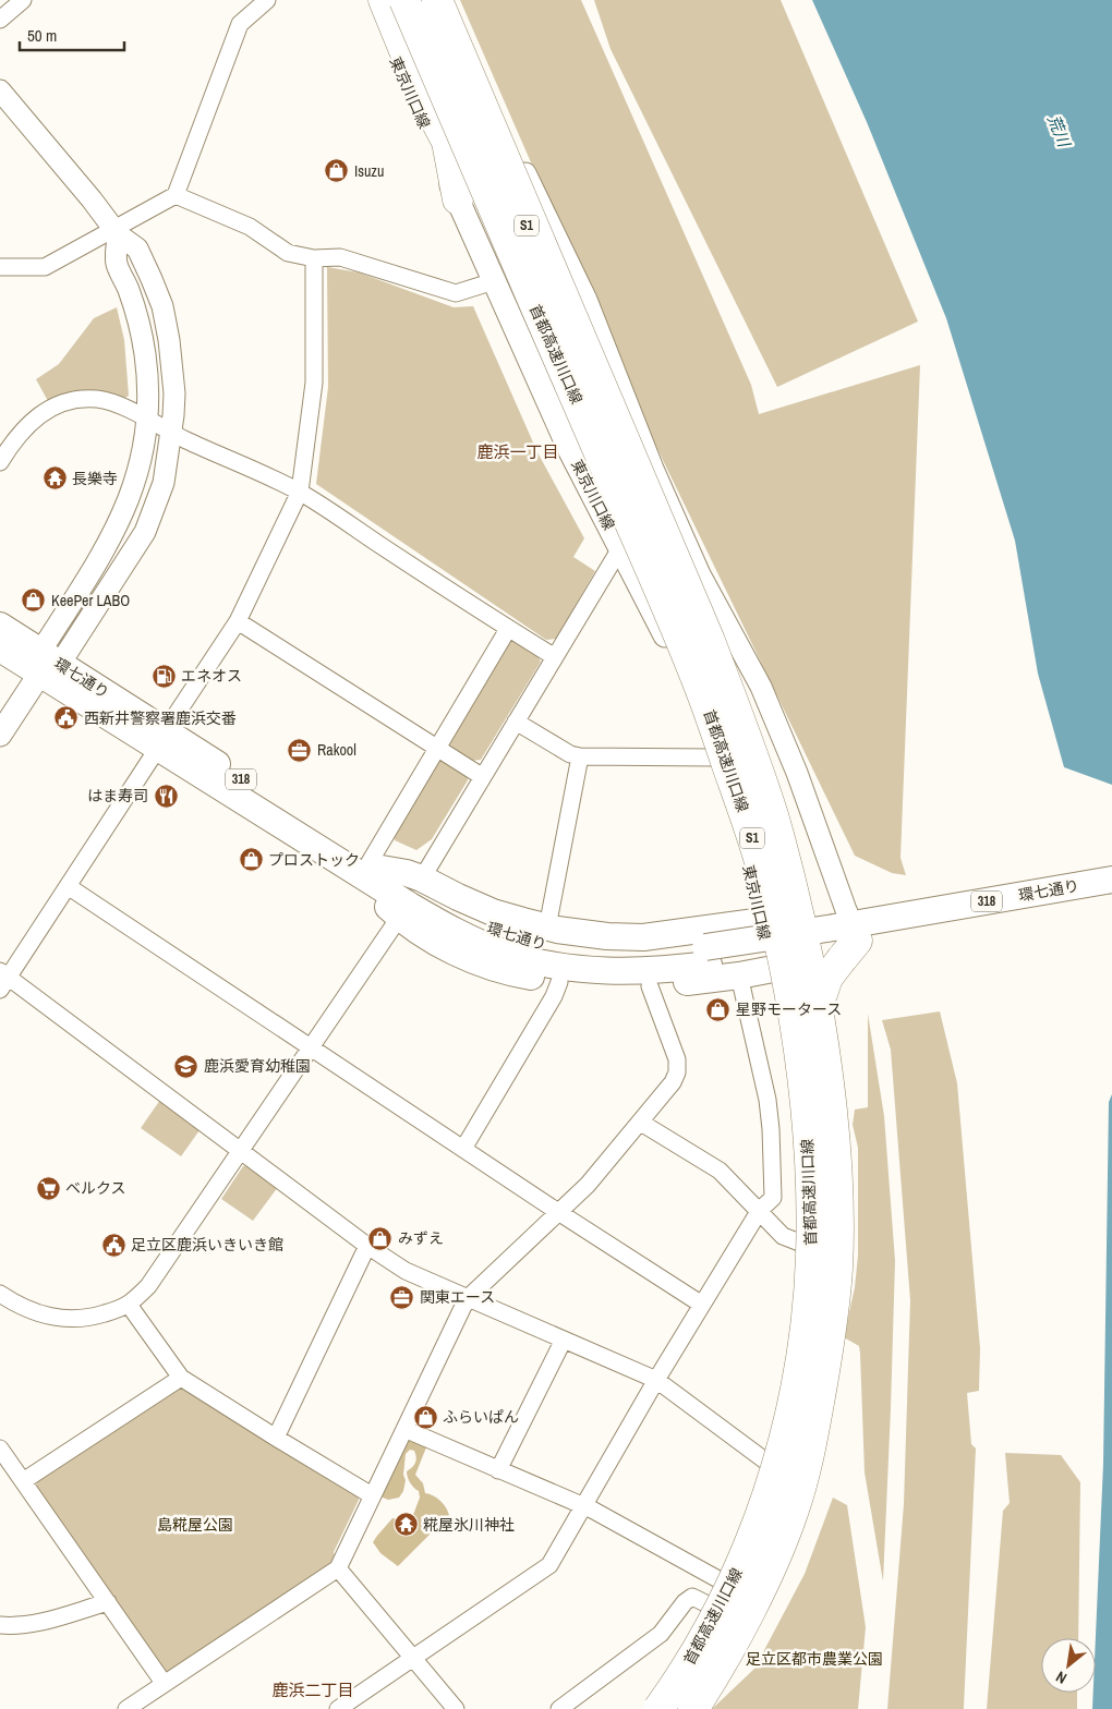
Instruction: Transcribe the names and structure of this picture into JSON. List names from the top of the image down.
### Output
{
  "streets": {
    "highway": ["S1", "首都高速川口線"],
    "main road": ["東京川口線", "環七通り", "318"]
  },
  "crossings": [
    ["東京川口線", "S1"],
    ["東京川口線", "318"],
    ["環七通り", "318"]
  ],
  "districts": ["鹿浜一丁目", "鹿浜二丁目"],
  "water": ["荒川"],
  "parks": ["島糀屋公園", "足立区都市農業公園"],
  "places": {
    "shop": [
      "Isuzu",
      "KeePer LABO",
      "プロストック",
      "星野モータース",
      "みずえ",
      "ふらいぱん"
    ],
    "temple": ["長樂寺", "糀屋氷川神社"],
    "fuel station": ["エネオス"],
    "public building": ["西新井警察署鹿浜交番", "足立区鹿浜いきいき館"],
    "office": ["Rakool", "関東エース"],
    "restaurant": ["はま寿司"],
    "school or university": ["鹿浜愛育幼稚園"],
    "supermarket": ["ベルクス"]
  },
  "scale_bar": "50 m",
  "north": "bottom left"
}
